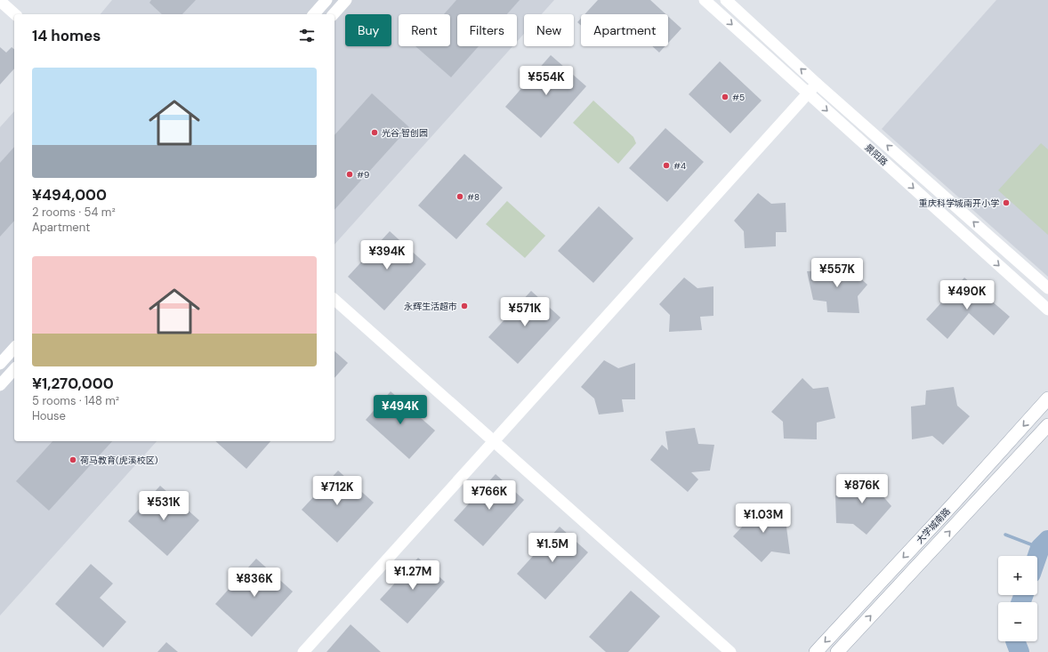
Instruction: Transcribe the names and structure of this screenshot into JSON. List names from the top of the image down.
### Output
{
  "streets": {
    "main road": ["大学城南路"],
    "street": ["景阳路"]
  },
  "places": [
    "#5",
    "光谷·智创园",
    "#4",
    "#9",
    "#8",
    "重庆科学城南开小学",
    "永辉生活超市",
    "荷马教育(虎溪校区)"
  ],
  "page": {
    "chip": [
      "Buy",
      "Rent",
      "Filters",
      "New",
      "Apartment"
    ],
    "heading": "14 homes",
    "list": [
      {
        "name": "¥494,000",
        "note": "2 rooms · 54 m² · Apartment"
      },
      {
        "name": "¥1,270,000",
        "note": "5 rooms · 148 m² · House"
      }
    ],
    "price": [
      "¥554K",
      "¥394K",
      "¥557K",
      "¥490K",
      "¥571K",
      "¥494K",
      "¥876K",
      "¥712K",
      "¥766K",
      "¥531K",
      "¥1.03M",
      "¥1.5M",
      "¥1.27M",
      "¥836K"
    ],
    "map_buttons": ["+", "−"]
  }
}
